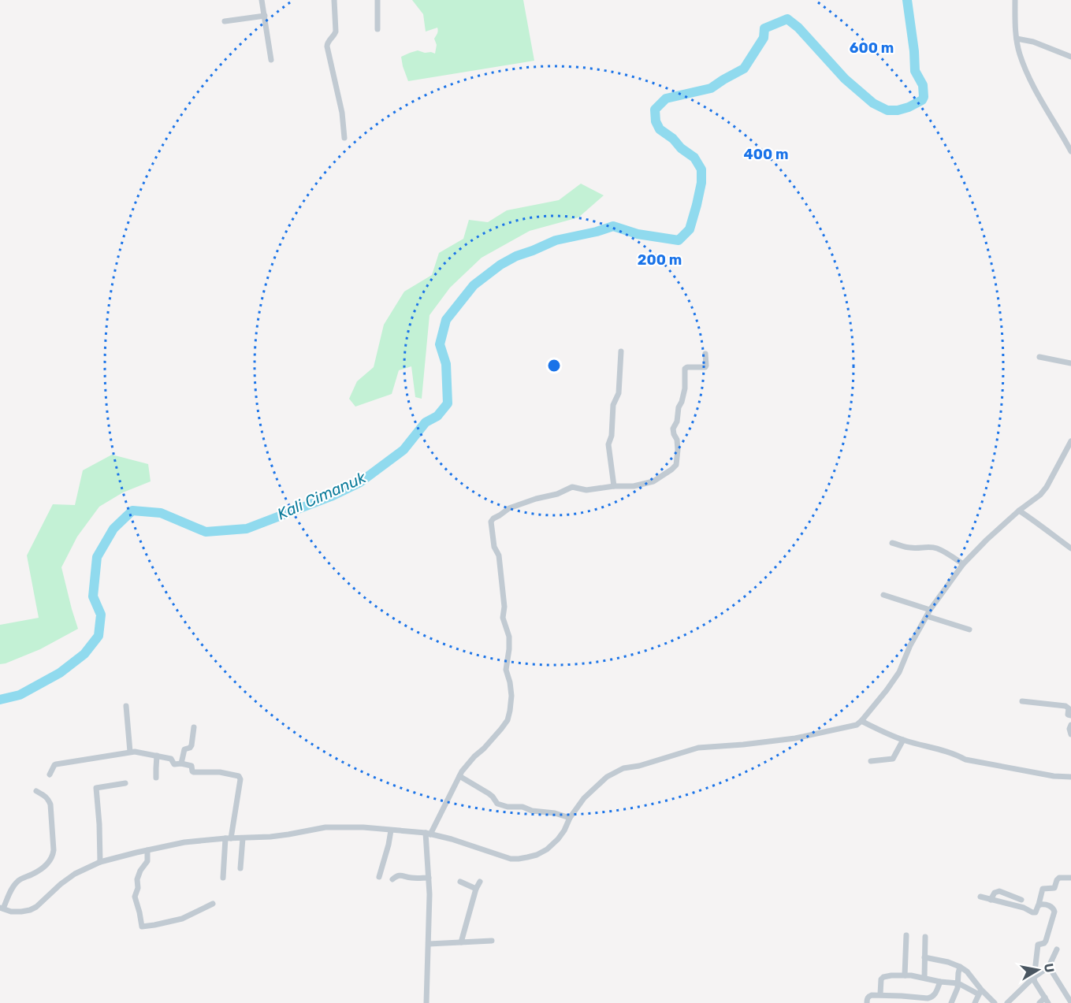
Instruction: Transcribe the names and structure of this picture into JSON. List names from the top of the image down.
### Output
{
  "water": ["Kali Cimanuk"],
  "north": "right",
  "rings": ["600 m", "400 m", "200 m"]
}
